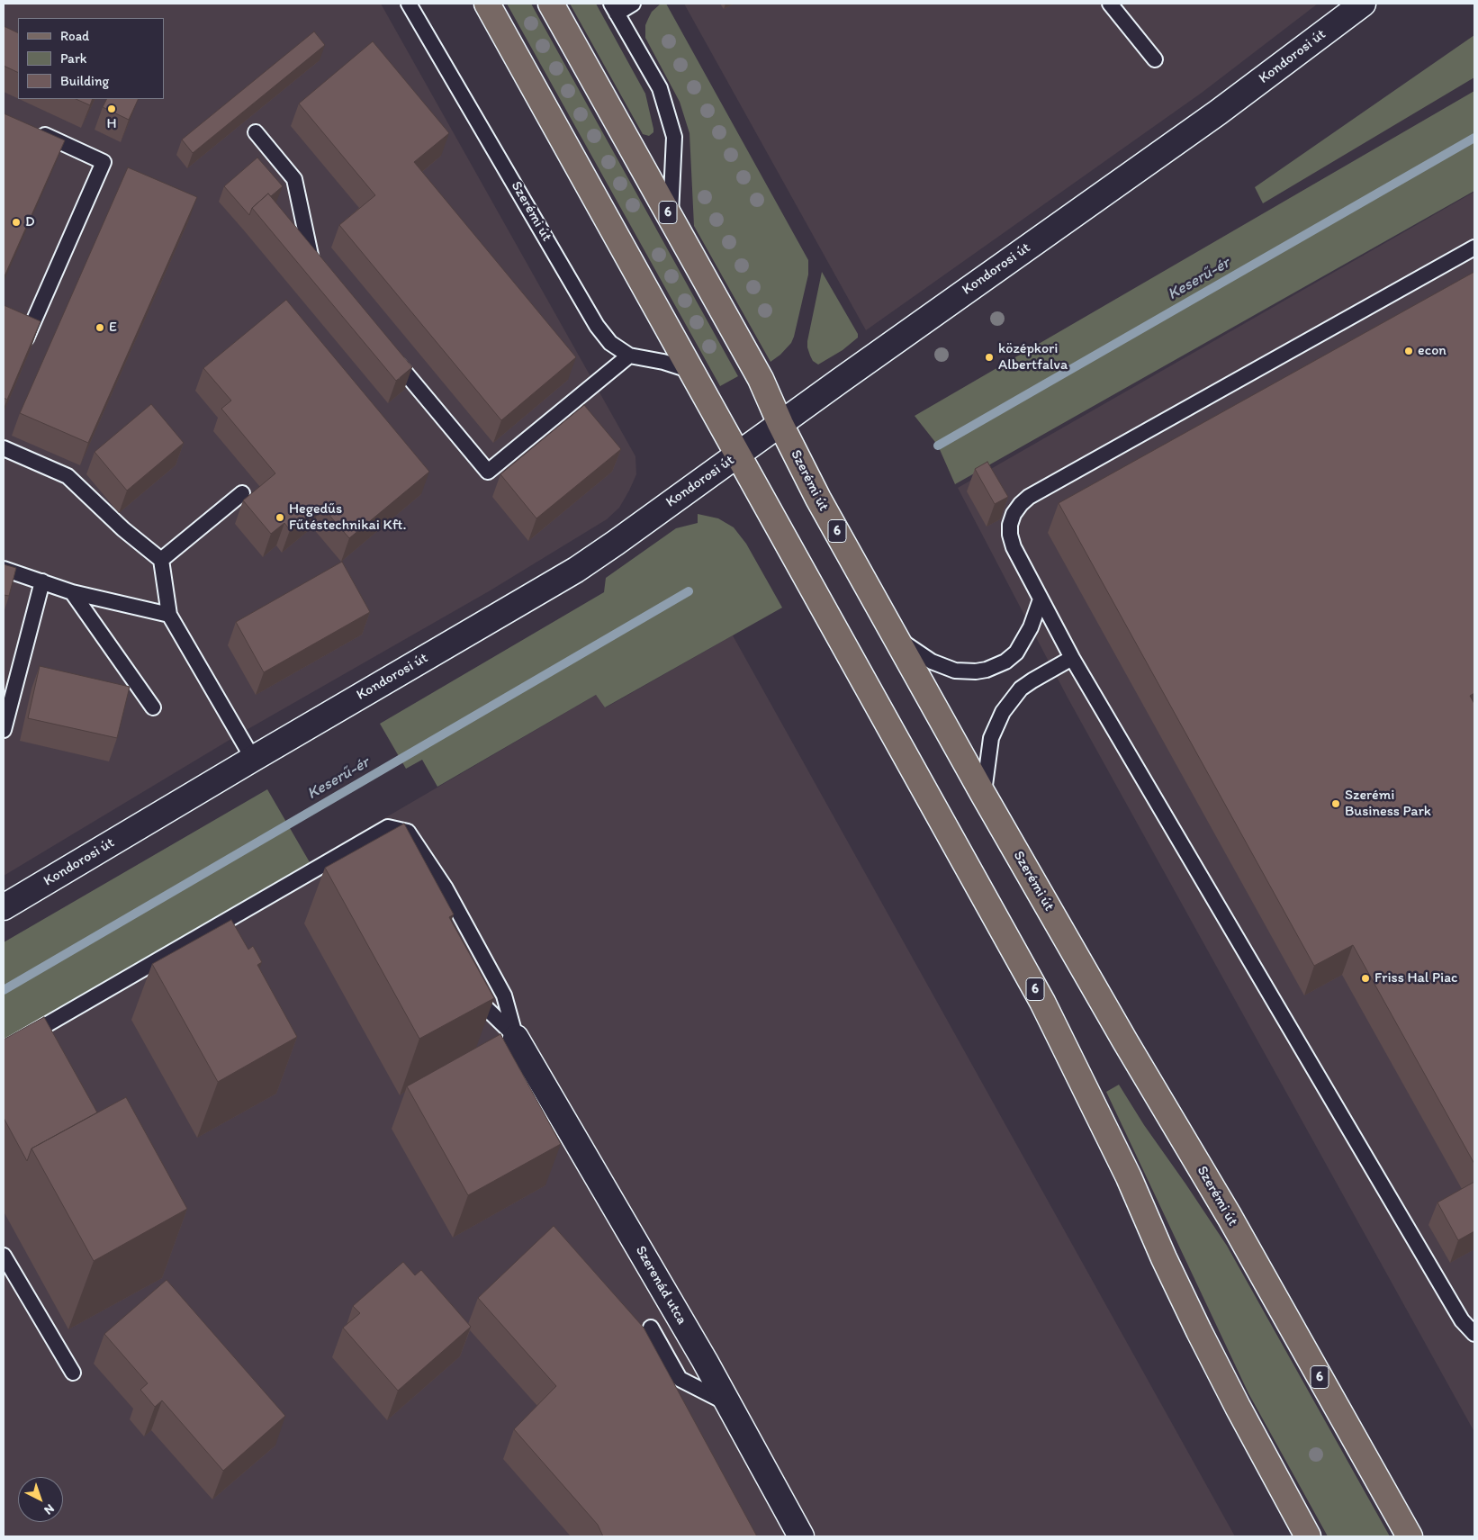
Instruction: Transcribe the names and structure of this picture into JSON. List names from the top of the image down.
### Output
{
  "streets": {
    "main road": ["Szerémi út", "6"],
    "street": ["Kondorosi út", "Szerenád utca"]
  },
  "crossings": [
    ["Kondorosi út", "Szerémi út"],
    ["Kondorosi út", "6"],
    ["Szerémi út", "6"]
  ],
  "water": ["Keserű-ér"],
  "places": [
    "H",
    "D",
    "E",
    "econ",
    "középkori Albertfalva",
    "Hegedűs Fűtéstechnikai Kft.",
    "Szerémi Business Park",
    "Friss Hal Piac"
  ],
  "legend": ["Road", "Park", "Building"],
  "north": "bottom right"
}
